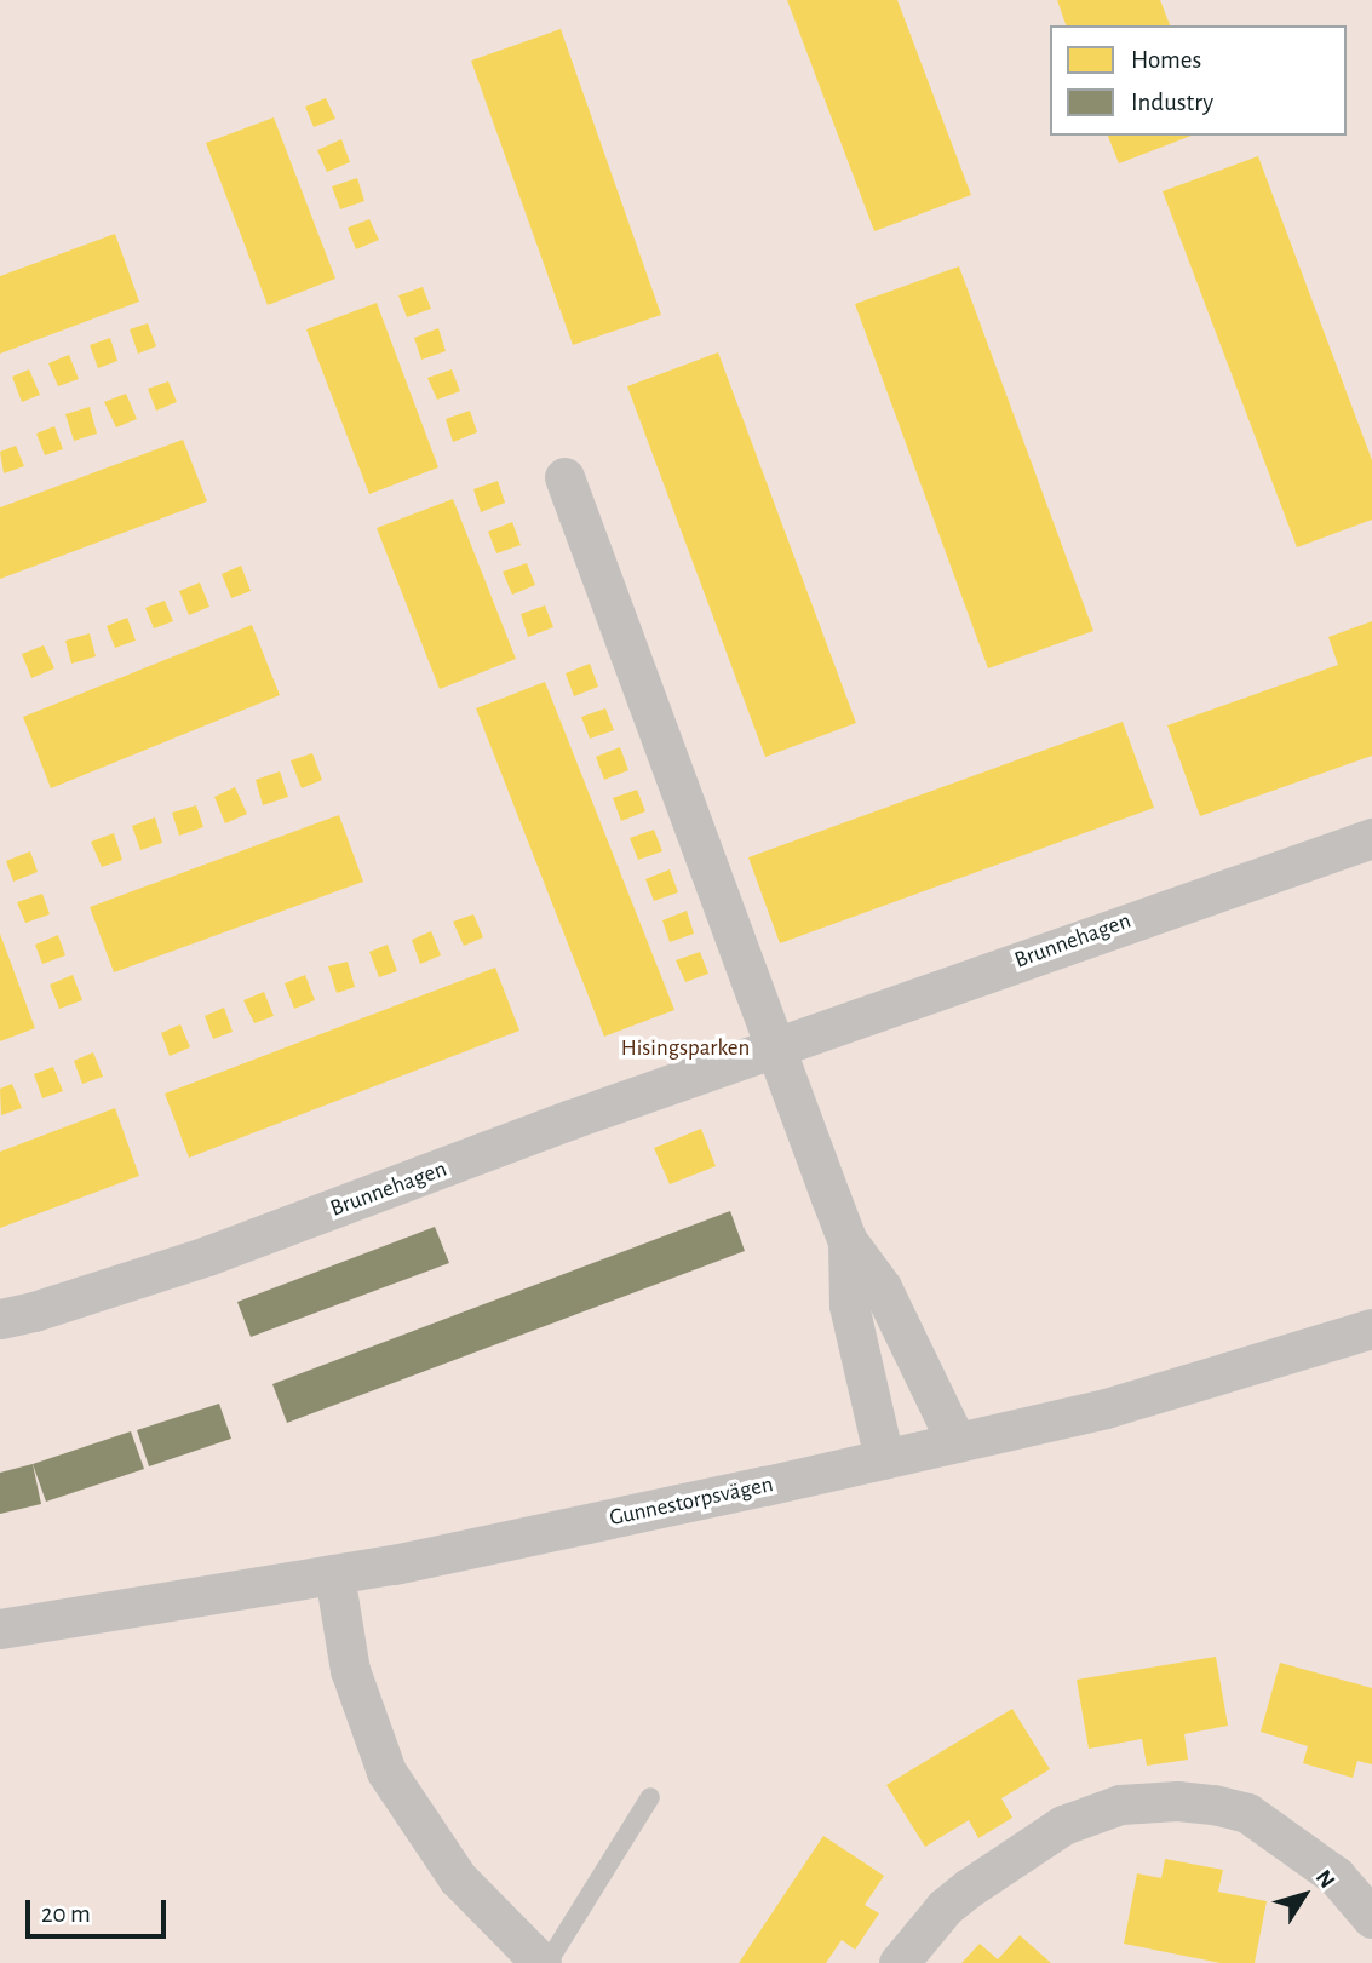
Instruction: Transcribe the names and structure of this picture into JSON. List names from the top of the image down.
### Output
{
  "streets": {
    "street": ["Brunnehagen", "Gunnestorpsvägen"]
  },
  "parks": ["Hisingsparken"],
  "legend": ["Homes", "Industry"],
  "scale_bar": "20 m",
  "north": "top right"
}
